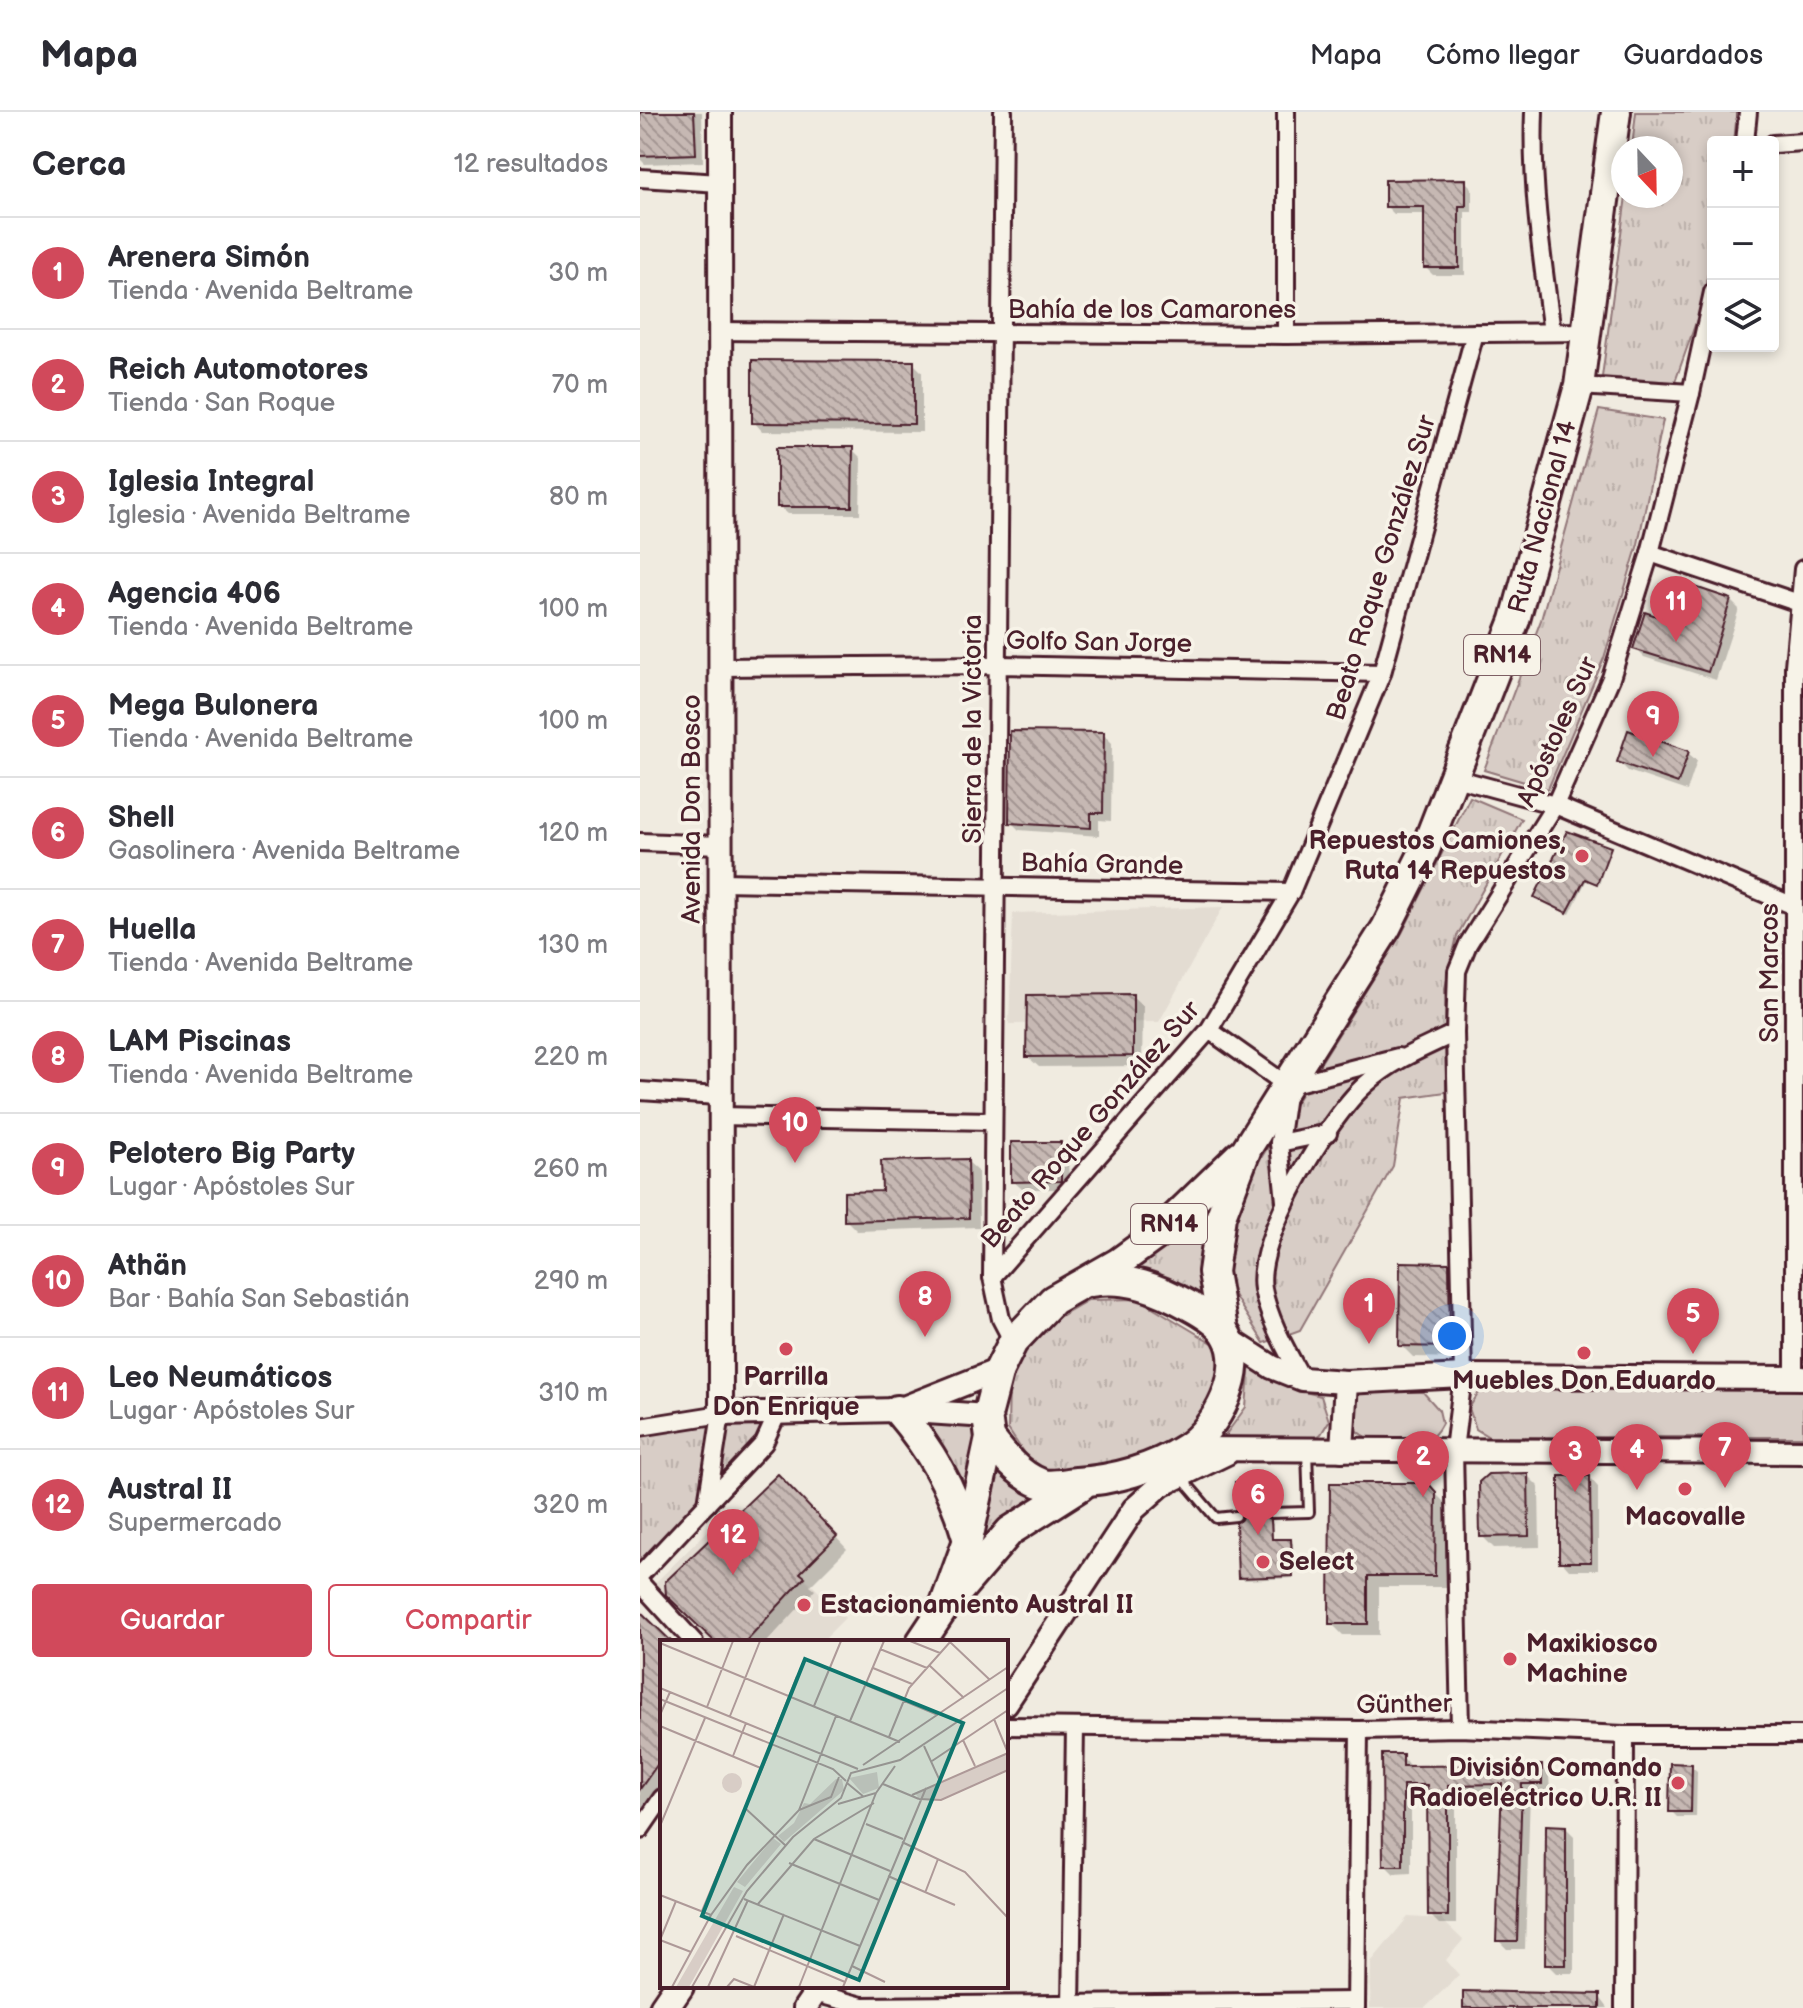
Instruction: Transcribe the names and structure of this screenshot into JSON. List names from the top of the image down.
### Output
{
  "streets": {
    "highway": ["Ruta Nacional 14", "RN14"],
    "main road": ["Avenida Don Bosco"],
    "street": [
      "Bahía de los Camarones",
      "Beato Roque González Sur",
      "Golfo San Jorge",
      "Sierra de la Victoria",
      "Apóstoles Sur",
      "Bahía Grande",
      "San Marcos",
      "Günther"
    ]
  },
  "crossings": [
    ["Bahía de los Camarones", "Ruta Nacional 14"],
    ["Bahía de los Camarones", "Beato Roque González Sur"],
    ["Bahía de los Camarones", "Sierra de la Victoria"],
    ["Bahía de los Camarones", "Avenida Don Bosco"],
    ["Ruta Nacional 14", "RN14"],
    ["Ruta Nacional 14", "Sierra de la Victoria"],
    ["Beato Roque González Sur", "Golfo San Jorge"],
    ["Beato Roque González Sur", "Sierra de la Victoria"],
    ["Beato Roque González Sur", "Bahía Grande"],
    ["Golfo San Jorge", "Sierra de la Victoria"],
    ["Golfo San Jorge", "Avenida Don Bosco"],
    ["RN14", "Sierra de la Victoria"],
    ["Sierra de la Victoria", "Bahía Grande"],
    ["Apóstoles Sur", "Günther"],
    ["Avenida Don Bosco", "Bahía Grande"]
  ],
  "places": [
    "Repuestos Camiones, Ruta 14 Repuestos",
    "Parrilla Don Enrique",
    "Muebles Don Eduardo",
    "Macovalle",
    "Select",
    "Estacionamiento Austral II",
    "Maxikiosco Machine",
    "División Comando Radioeléctrico U.R. II"
  ],
  "north": "bottom",
  "page": {
    "header": "Mapa",
    "nav": ["Mapa", "Cómo llegar", "Guardados"],
    "heading": ["Cerca", "12 resultados"],
    "map_buttons": ["+", "−"],
    "list": [
      {
        "mark": "1",
        "name": "Arenera Simón",
        "note": "Tienda · Avenida Beltrame",
        "value": "30 m"
      },
      {
        "mark": "2",
        "name": "Reich Automotores",
        "note": "Tienda · San Roque",
        "value": "70 m"
      },
      {
        "mark": "3",
        "name": "Iglesia Integral",
        "note": "Iglesia · Avenida Beltrame",
        "value": "80 m"
      },
      {
        "mark": "4",
        "name": "Agencia 406",
        "note": "Tienda · Avenida Beltrame",
        "value": "100 m"
      },
      {
        "mark": "5",
        "name": "Mega Bulonera",
        "note": "Tienda · Avenida Beltrame",
        "value": "100 m"
      },
      {
        "mark": "6",
        "name": "Shell",
        "note": "Gasolinera · Avenida Beltrame",
        "value": "120 m"
      },
      {
        "mark": "7",
        "name": "Huella",
        "note": "Tienda · Avenida Beltrame",
        "value": "130 m"
      },
      {
        "mark": "8",
        "name": "LAM Piscinas",
        "note": "Tienda · Avenida Beltrame",
        "value": "220 m"
      },
      {
        "mark": "9",
        "name": "Pelotero Big Party",
        "note": "Lugar · Apóstoles Sur",
        "value": "260 m"
      },
      {
        "mark": "10",
        "name": "Athän",
        "note": "Bar · Bahía San Sebastián",
        "value": "290 m"
      },
      {
        "mark": "11",
        "name": "Leo Neumáticos",
        "note": "Lugar · Apóstoles Sur",
        "value": "310 m"
      },
      {
        "mark": "12",
        "name": "Austral II",
        "note": "Supermercado",
        "value": "320 m"
      }
    ],
    "pins": [
      "11",
      "9",
      "10",
      "8",
      "1",
      "5",
      "7",
      "4",
      "3",
      "2",
      "6",
      "12"
    ],
    "buttons": ["Guardar", "Compartir"]
  }
}
